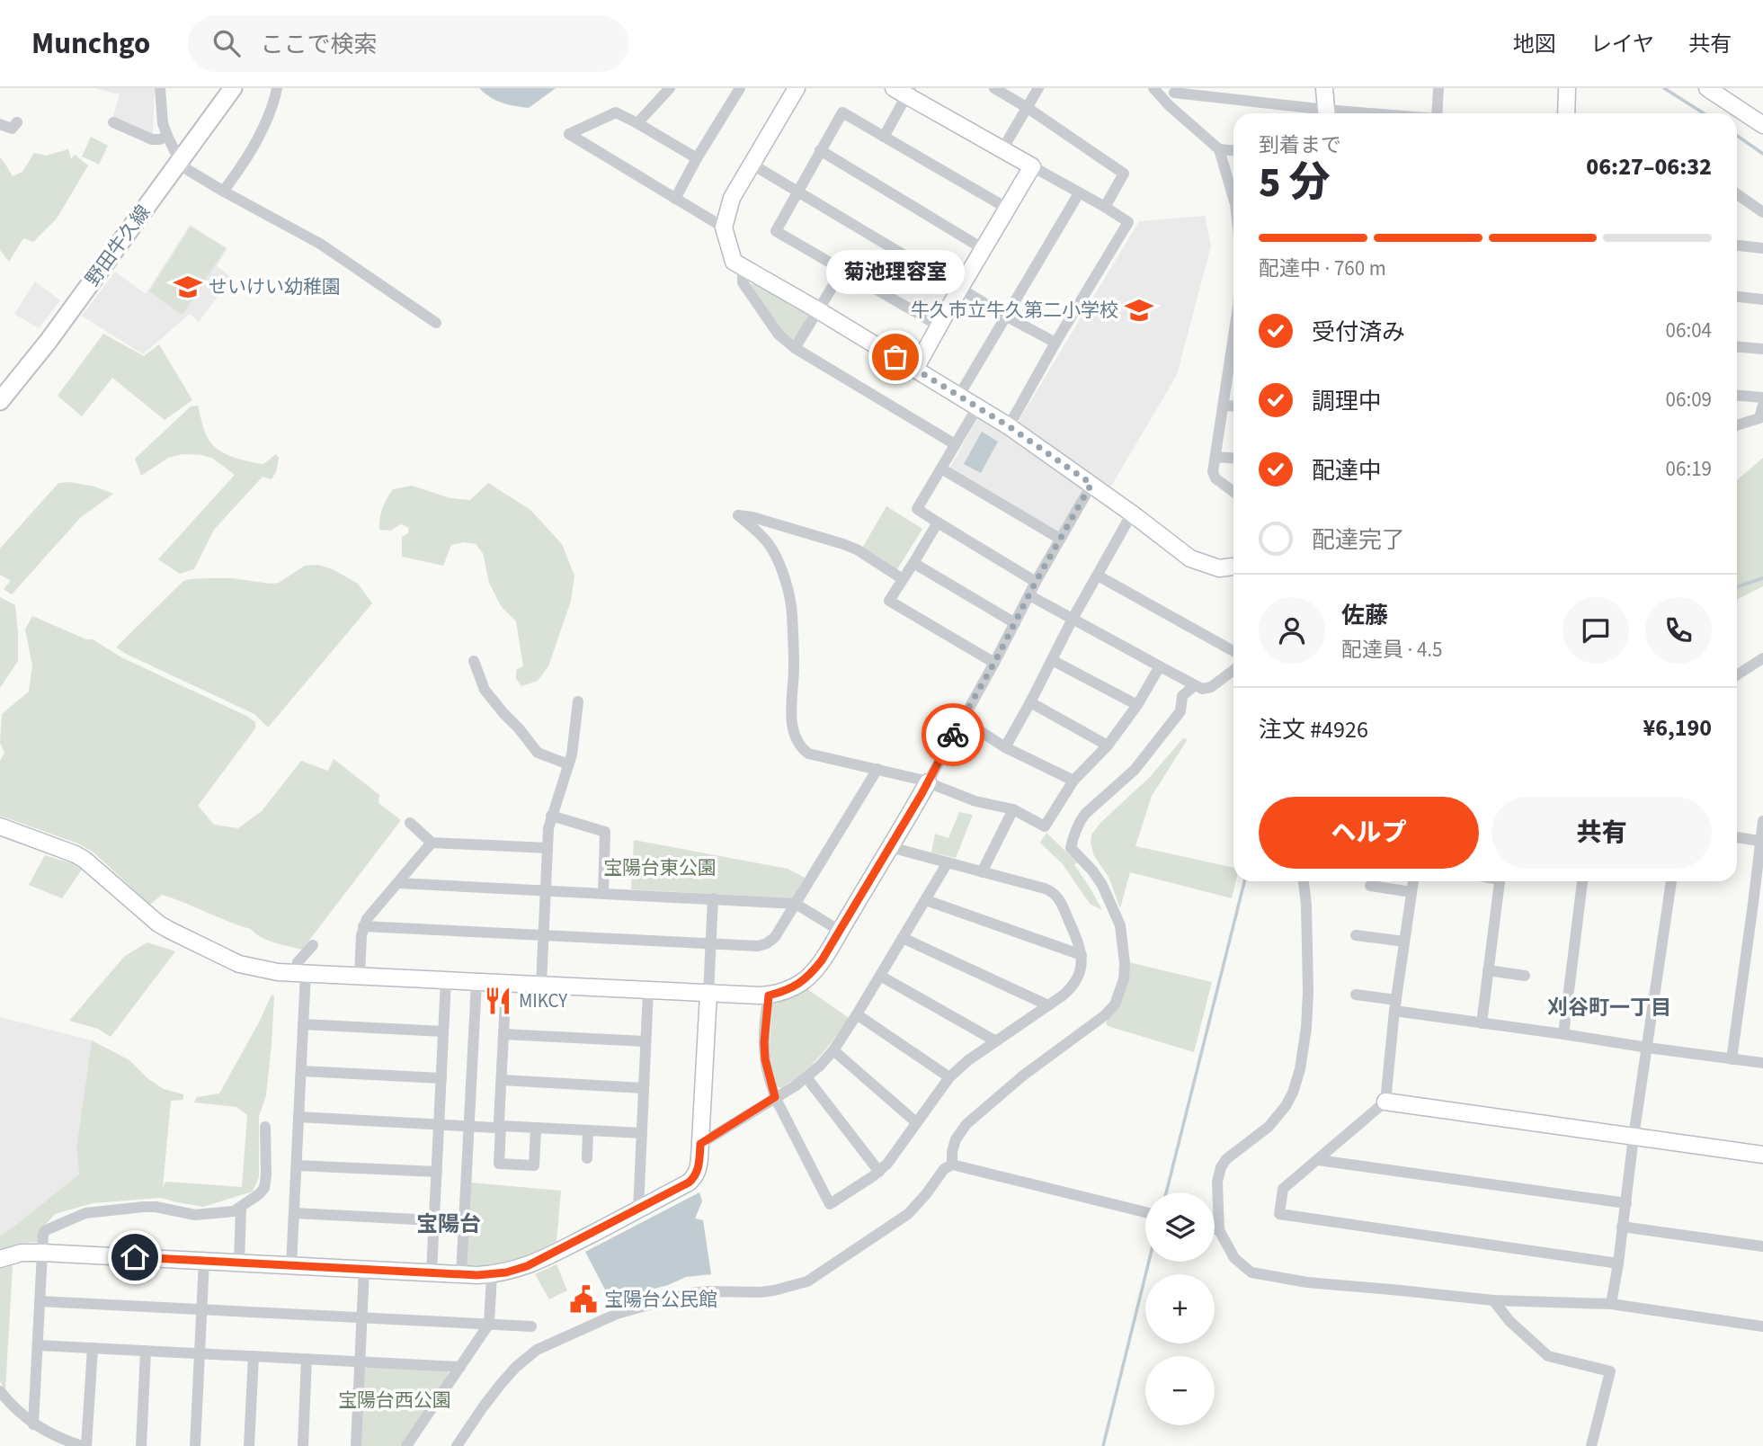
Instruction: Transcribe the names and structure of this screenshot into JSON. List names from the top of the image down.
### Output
{
  "streets": {
    "main road": ["野田牛久線"]
  },
  "districts": ["刈谷町一丁目", "宝陽台"],
  "parks": ["宝陽台東公園", "宝陽台西公園"],
  "places": {
    "school or university": ["せいけい幼稚園", "牛久市立牛久第二小学校"],
    "other": ["菊池理容室"],
    "restaurant": ["MIKCY"],
    "public building": ["宝陽台公民館"]
  },
  "page": {
    "header": "Munchgo",
    "search": "ここで検索",
    "nav": ["地図", "レイヤ", "共有"],
    "heading": ["5 分", "到着まで", "06:27–06:32"],
    "panel": [
      "佐藤",
      "配達員 · 4.5",
      "注文 #4926",
      "¥6,190"
    ],
    "bar": "配達中 · 760 m",
    "bubble": "菊池理容室",
    "list": [
      ["受付済み", "06:04"],
      ["調理中", "06:09"],
      ["配達中", "06:19"],
      "配達完了"
    ],
    "buttons": ["ヘルプ", "共有"],
    "map_buttons": ["+", "−"]
  }
}
